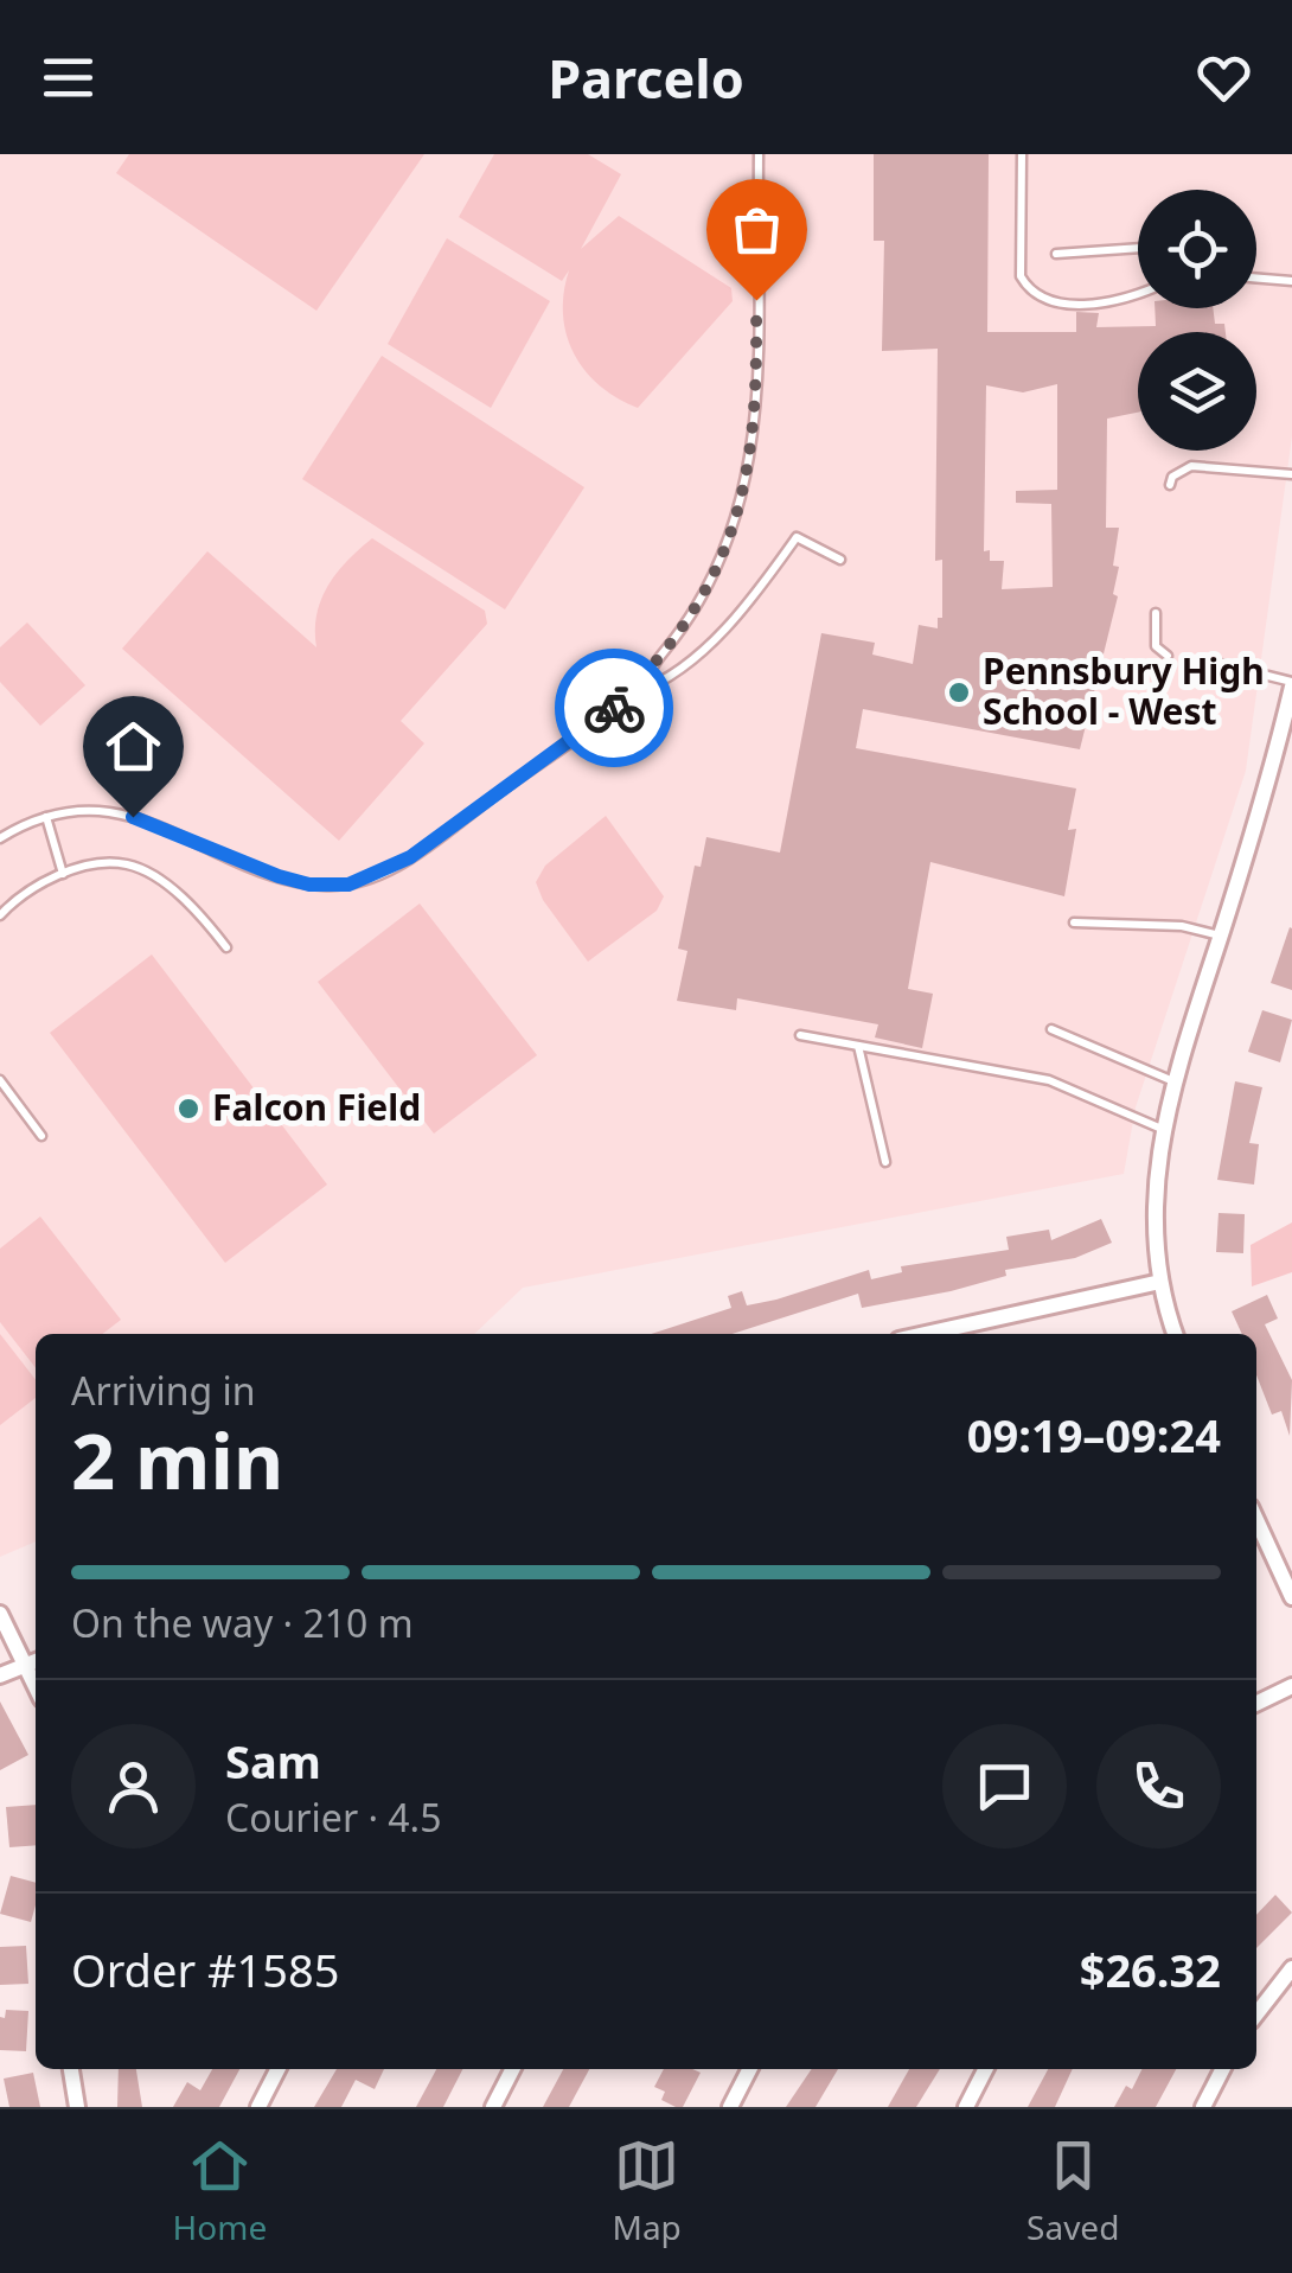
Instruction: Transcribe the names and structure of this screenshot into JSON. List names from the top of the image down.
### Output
{
  "places": ["Pennsbury High School - West", "Falcon Field"],
  "page": {
    "header": "Parcelo",
    "heading": ["2 min", "Arriving in", "09:19–09:24"],
    "panel": [
      "Sam",
      "Courier · 4.5",
      "Order #1585",
      "$26.32"
    ],
    "bar": "On the way · 210 m",
    "tabs": ["Home", "Map", "Saved"]
  }
}
